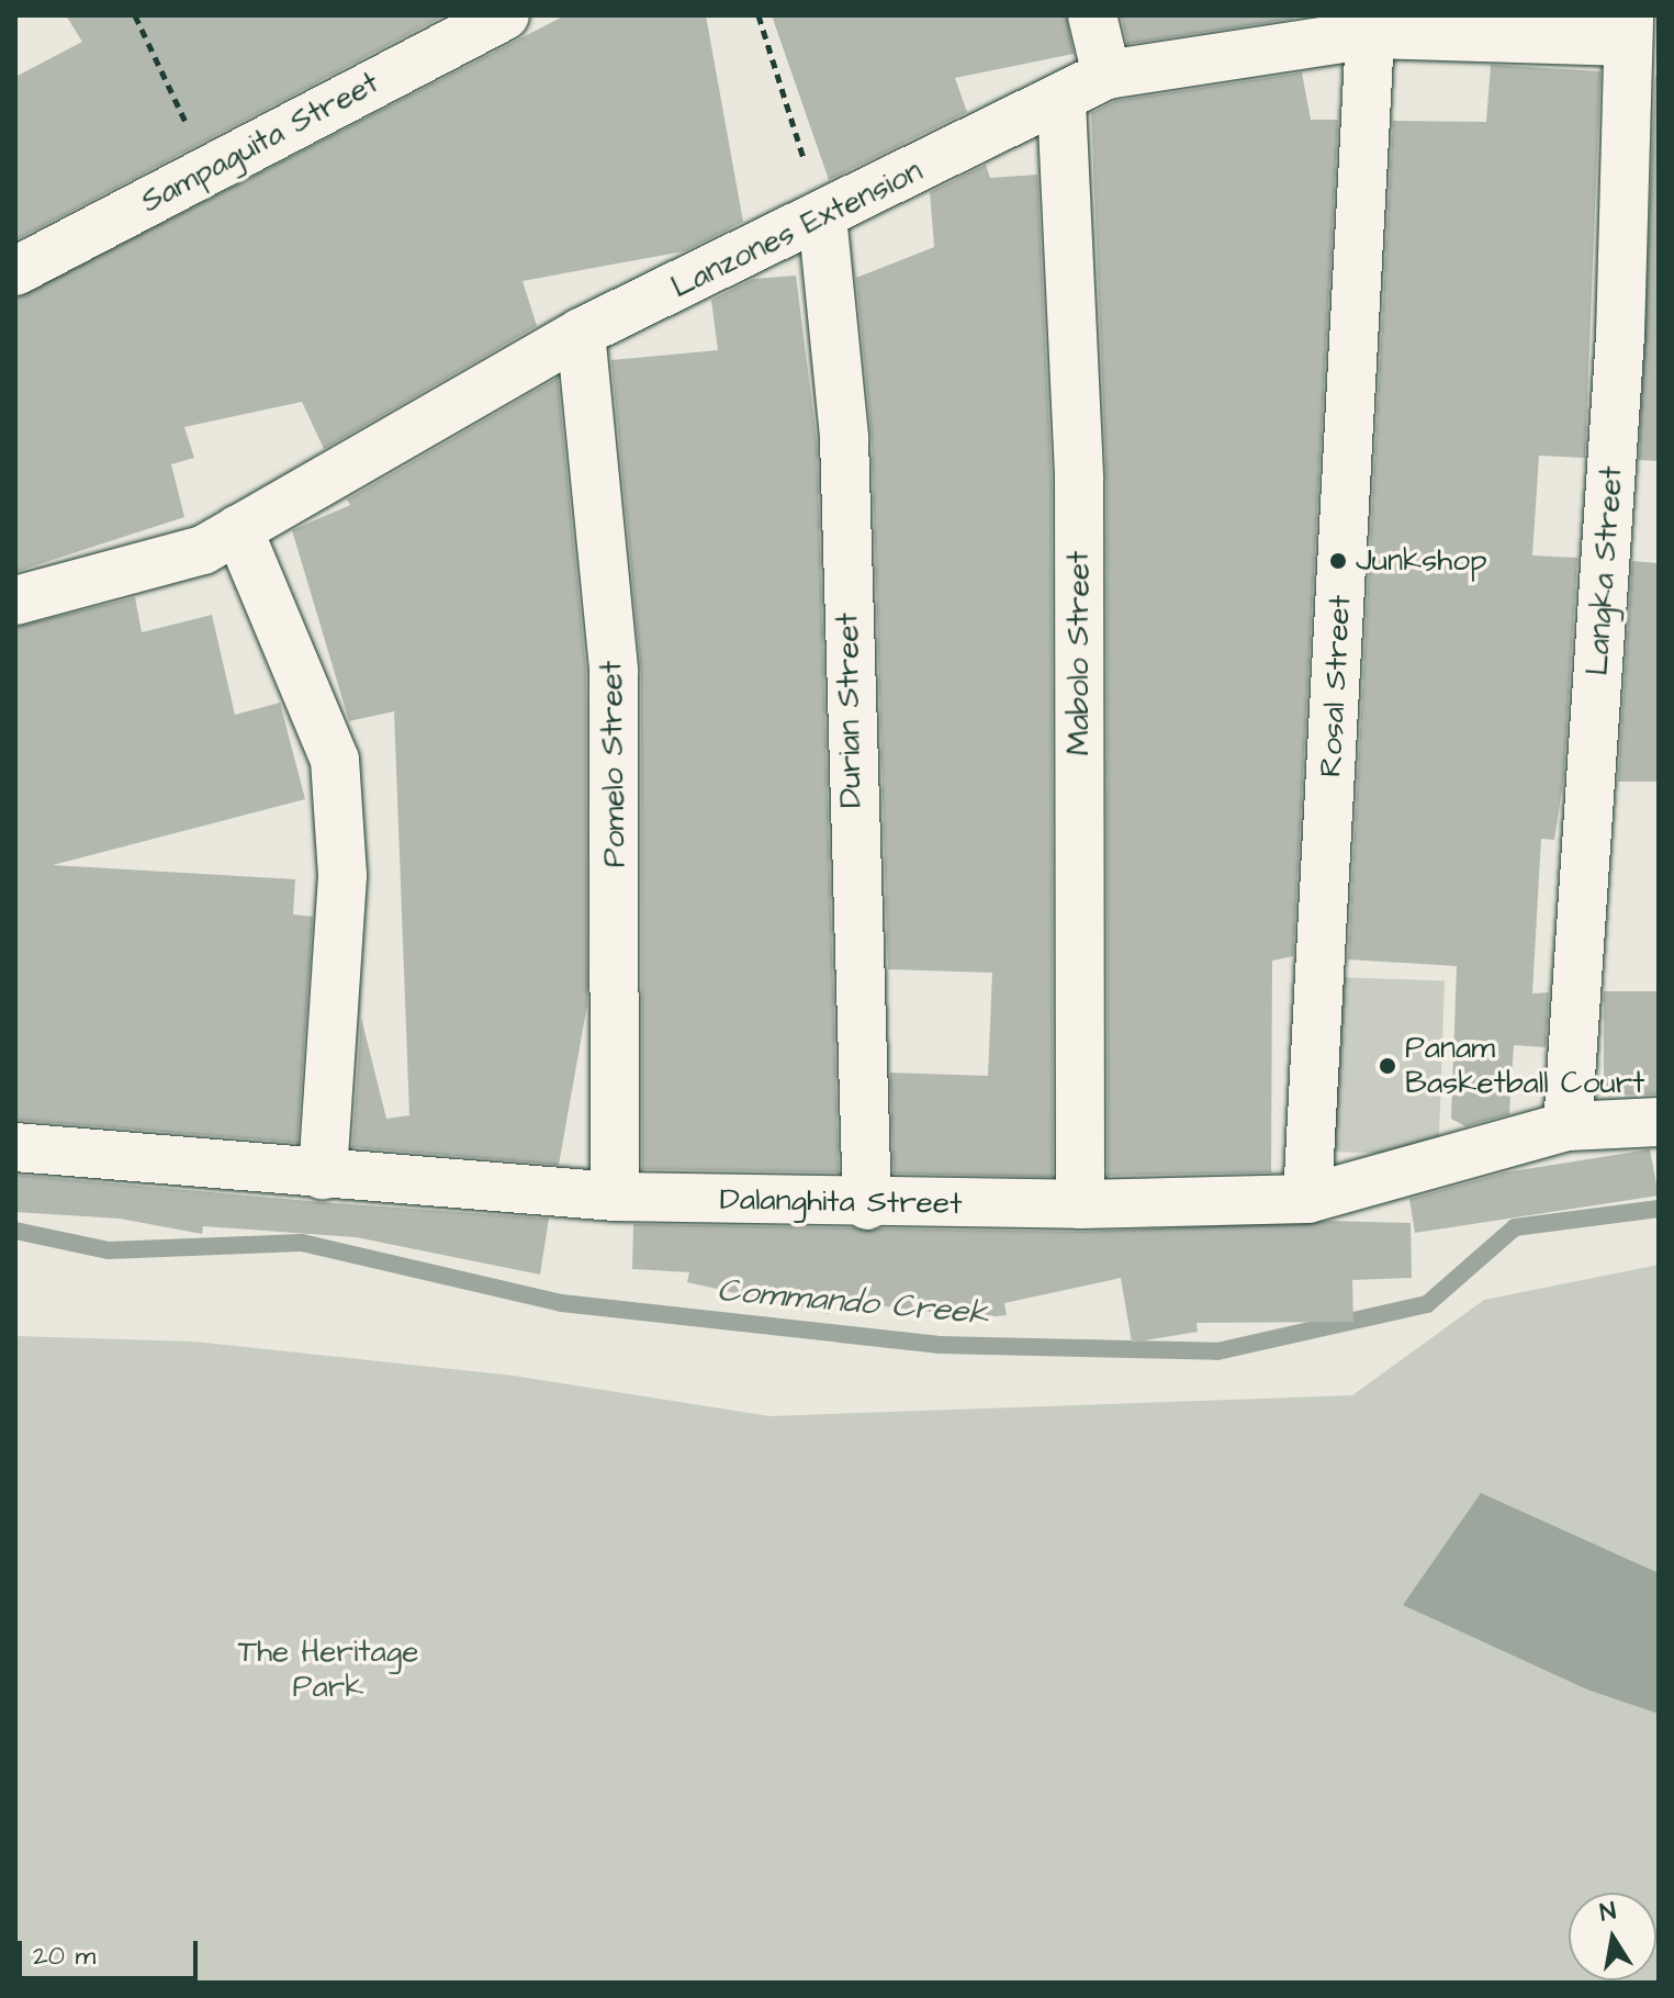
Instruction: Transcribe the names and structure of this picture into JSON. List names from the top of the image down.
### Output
{
  "streets": {
    "street": [
      "Sampaguita Street",
      "Lanzones Extension",
      "Langka Street",
      "Mabolo Street",
      "Rosal Street",
      "Durian Street",
      "Pomelo Street",
      "Dalanghita Street"
    ]
  },
  "crossings": [
    ["Lanzones Extension", "Langka Street"],
    ["Lanzones Extension", "Mabolo Street"],
    ["Lanzones Extension", "Rosal Street"],
    ["Lanzones Extension", "Durian Street"],
    ["Lanzones Extension", "Pomelo Street"],
    ["Langka Street", "Dalanghita Street"],
    ["Mabolo Street", "Dalanghita Street"],
    ["Rosal Street", "Dalanghita Street"],
    ["Durian Street", "Dalanghita Street"],
    ["Pomelo Street", "Dalanghita Street"]
  ],
  "water": ["Commando Creek"],
  "parks": ["The Heritage Park"],
  "places": ["Junkshop", "Panam Basketball Court"],
  "scale_bar": "20 m",
  "north": "top"
}
